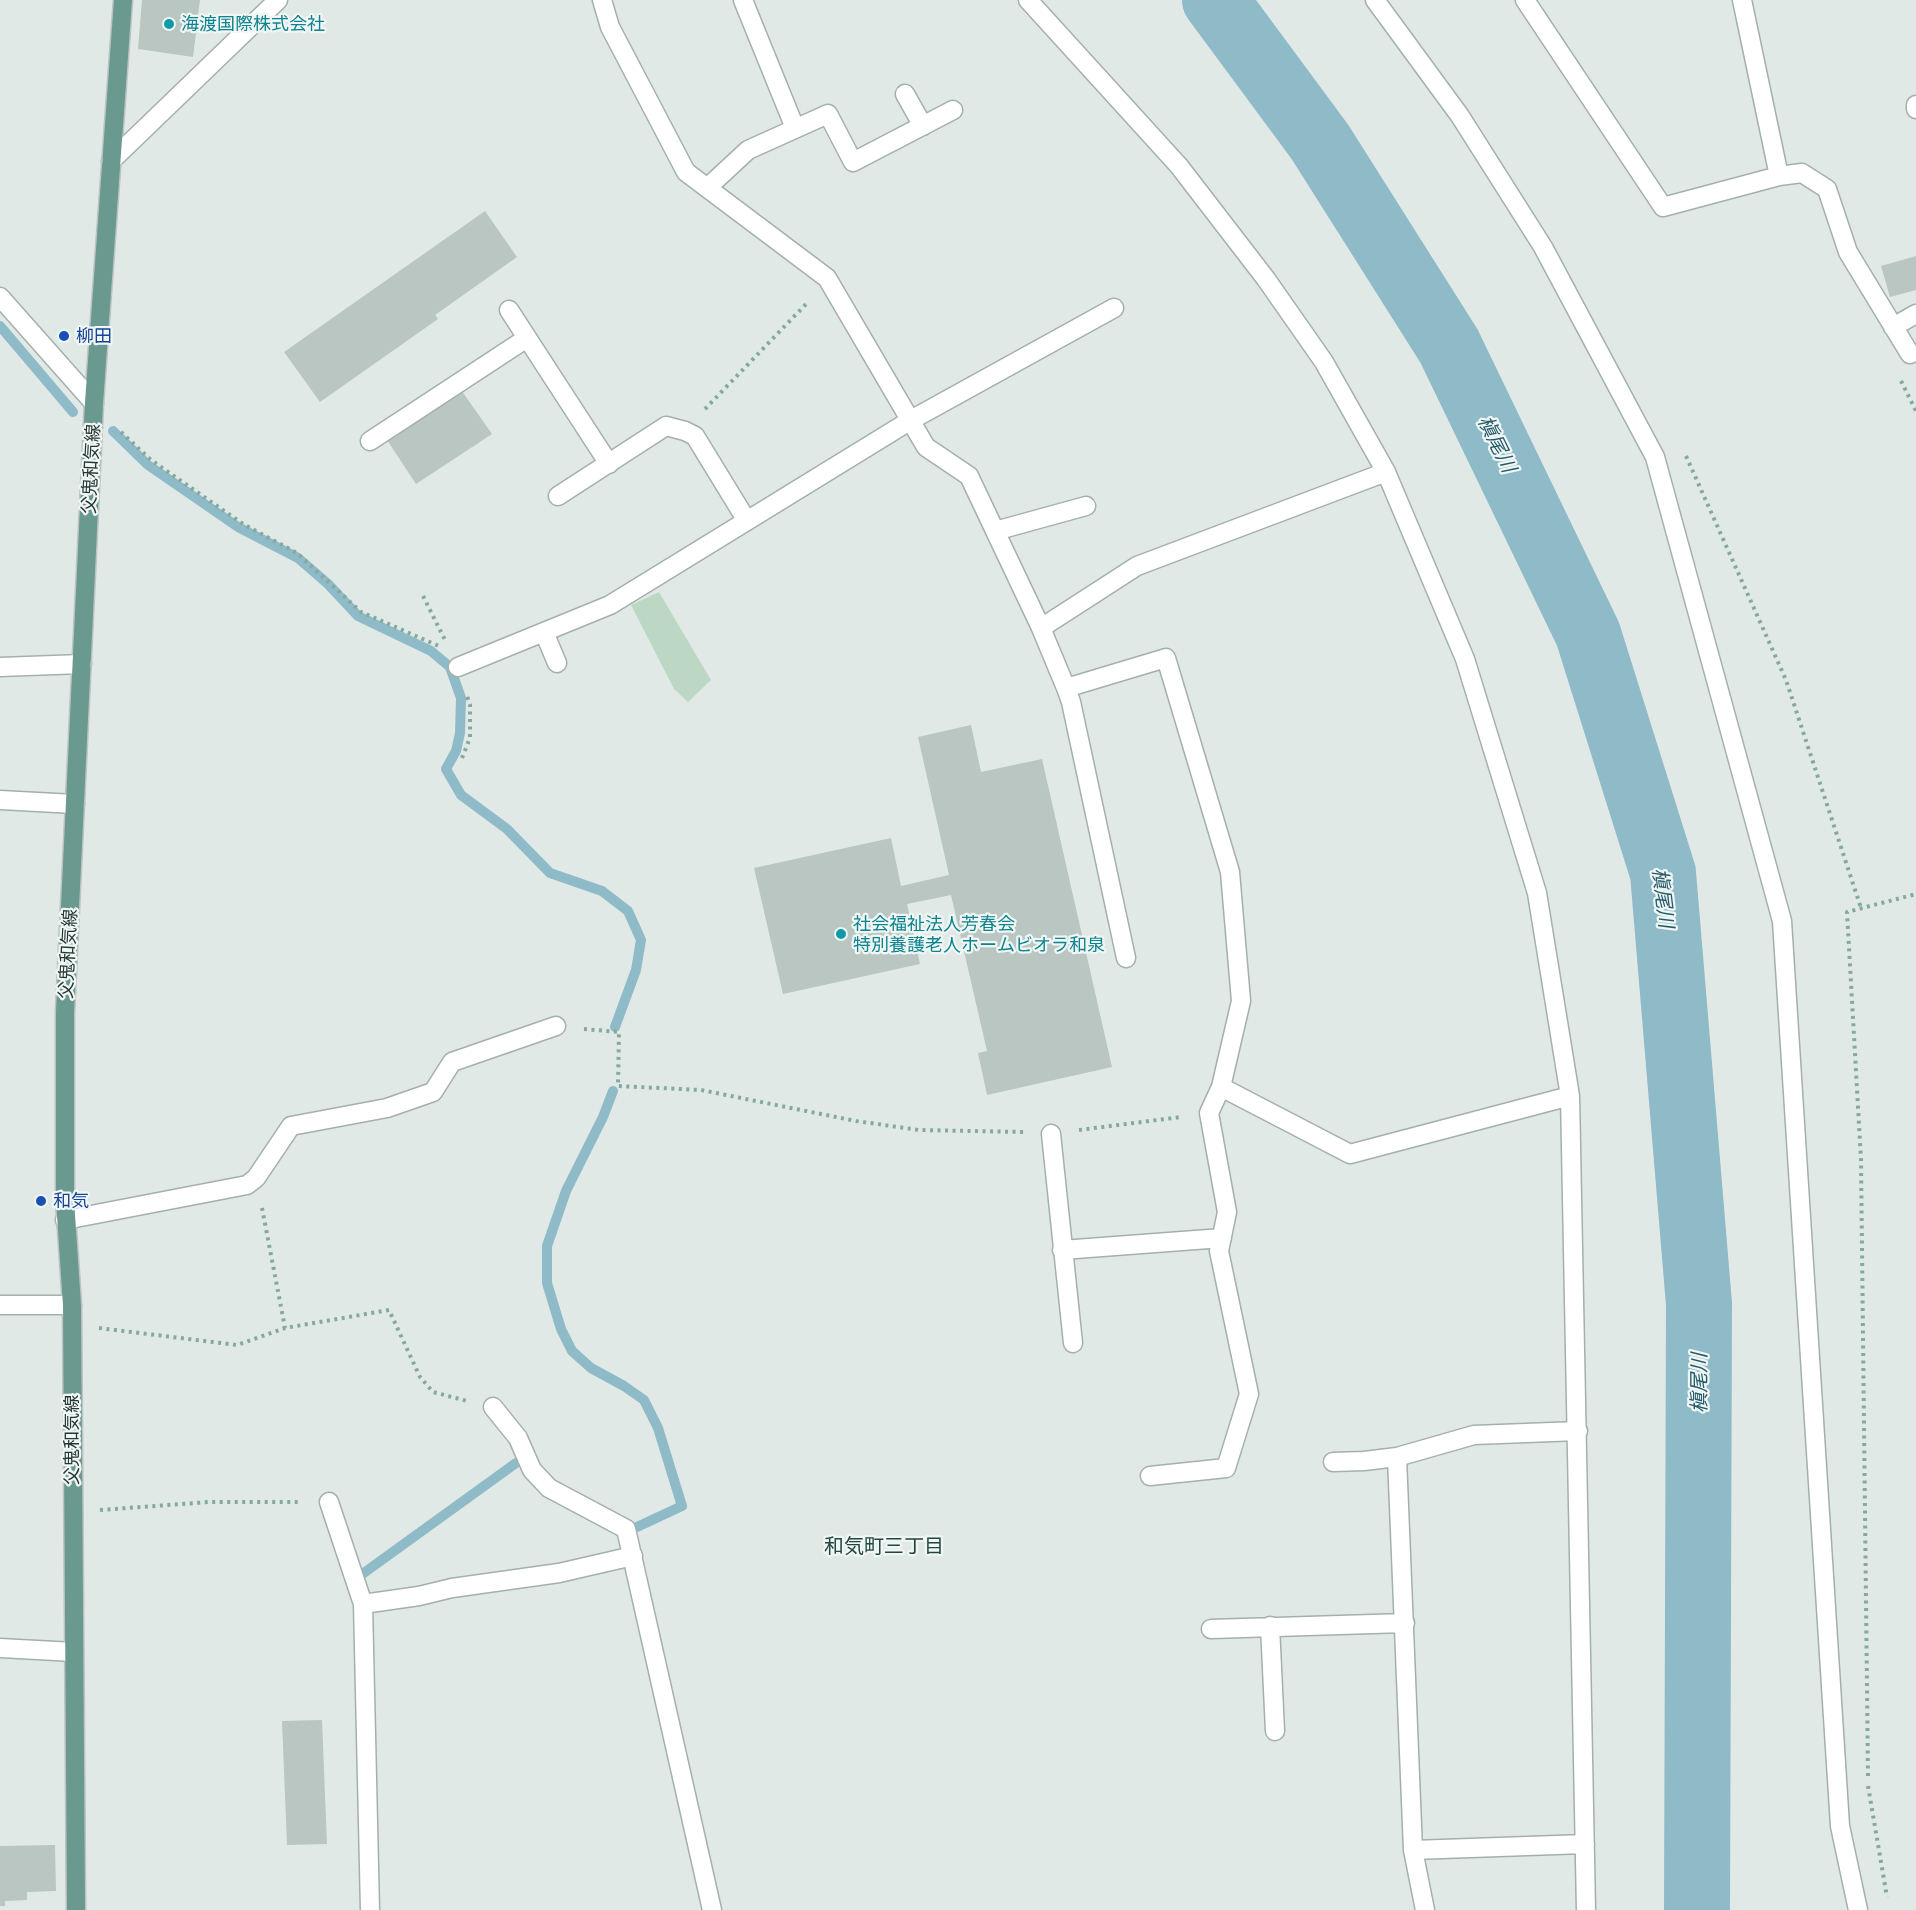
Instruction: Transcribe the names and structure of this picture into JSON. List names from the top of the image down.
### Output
{
  "streets": {
    "main road": ["父鬼和気線"]
  },
  "districts": ["和気町三丁目"],
  "water": ["槇尾川"],
  "places": [
    "海渡国際株式会社",
    "柳田",
    "社会福祉法人芳春会 特別養護老人ホームビオラ和泉",
    "和気"
  ]
}
